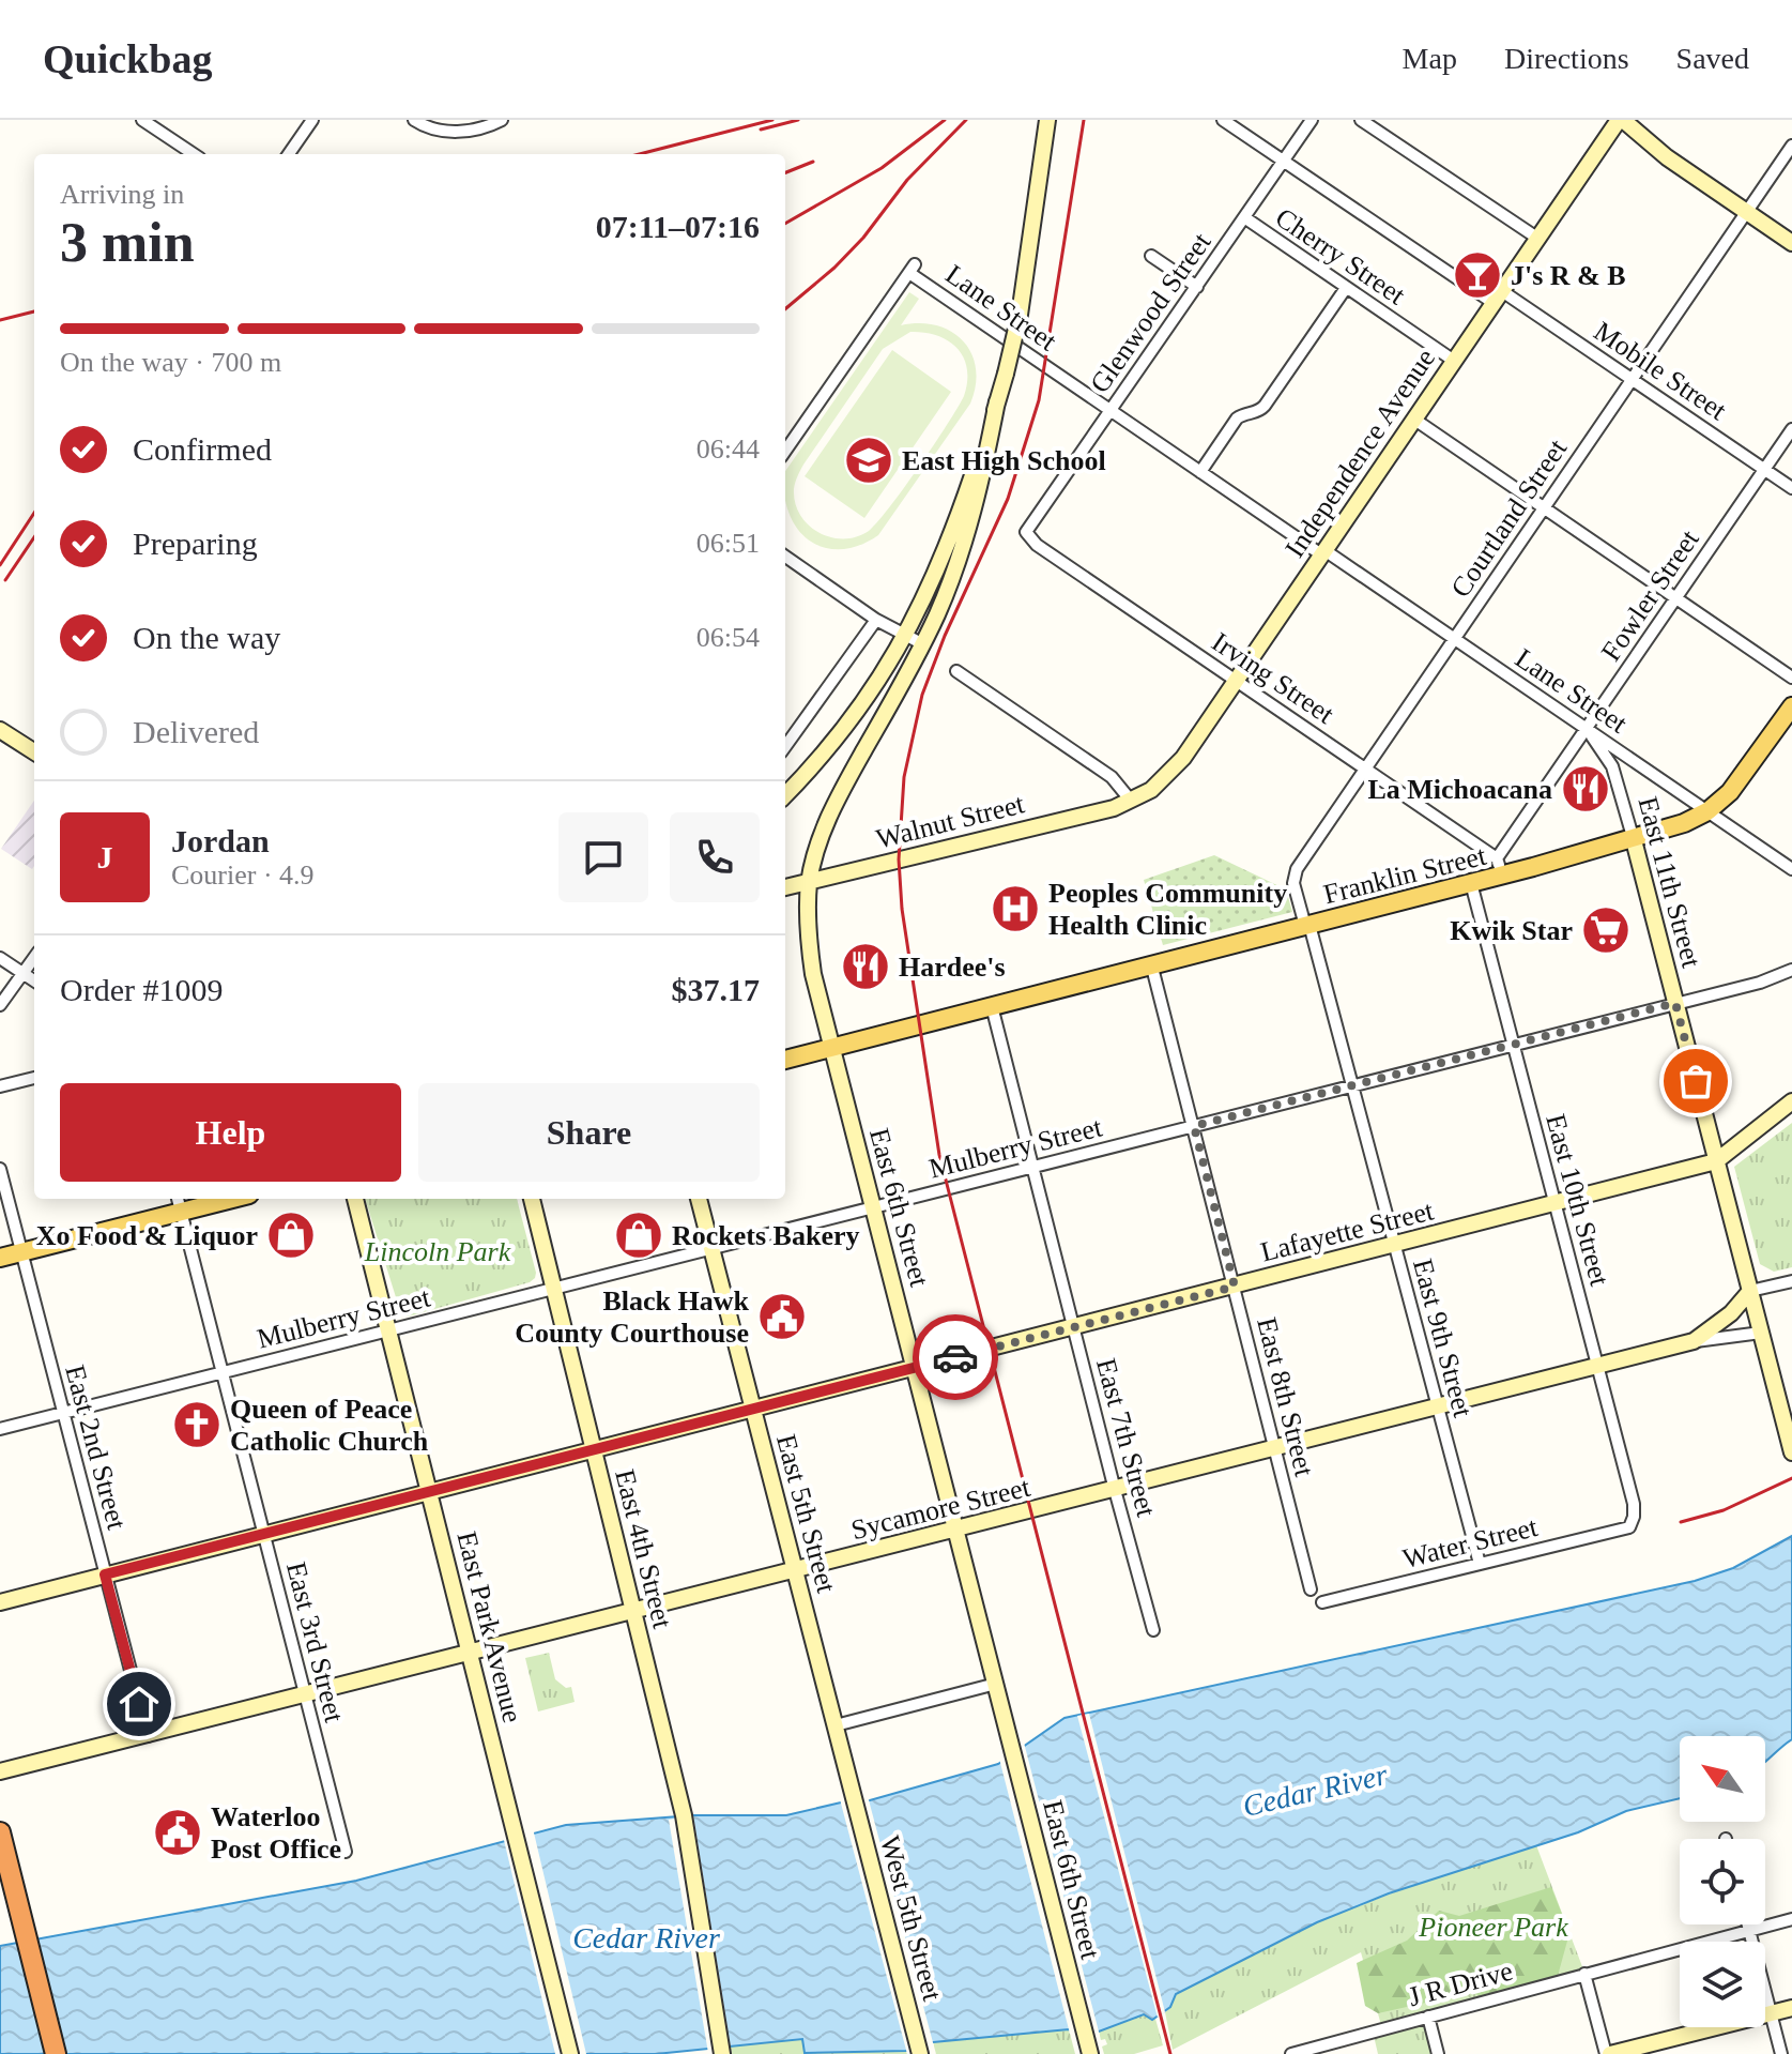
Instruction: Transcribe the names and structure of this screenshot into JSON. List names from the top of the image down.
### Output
{
  "streets": {
    "main road": ["Franklin Street"],
    "street": [
      "Cherry Street",
      "Lane Street",
      "Glenwood Street",
      "Mobile Street",
      "Independence Avenue",
      "Courtland Street",
      "Fowler Street",
      "Irving Street",
      "Walnut Street",
      "East 11th Street",
      "Mulberry Street",
      "East 10th Street",
      "East 6th Street",
      "Lafayette Street",
      "East 9th Street",
      "East 8th Street",
      "East 7th Street",
      "East 2nd Street",
      "Sycamore Street",
      "East 5th Street",
      "Water Street",
      "East 4th Street",
      "East Park Avenue",
      "East 3rd Street",
      "West 5th Street",
      "J R Drive"
    ]
  },
  "crossings": [
    ["Cherry Street", "Glenwood Street"],
    ["Cherry Street", "Independence Avenue"],
    ["Lane Street", "Glenwood Street"],
    ["Lane Street", "Independence Avenue"],
    ["Lane Street", "Courtland Street"],
    ["Lane Street", "Fowler Street"],
    ["Lane Street", "Franklin Street"],
    ["Lane Street", "East 11th Street"],
    ["Glenwood Street", "Mobile Street"],
    ["Glenwood Street", "Irving Street"],
    ["Mobile Street", "Independence Avenue"],
    ["Mobile Street", "Courtland Street"],
    ["Mobile Street", "Fowler Street"],
    ["Independence Avenue", "Irving Street"],
    ["Independence Avenue", "Walnut Street"],
    ["Courtland Street", "Irving Street"],
    ["Courtland Street", "Franklin Street"],
    ["Courtland Street", "East 9th Street"],
    ["Fowler Street", "Irving Street"],
    ["Fowler Street", "Franklin Street"],
    ["Fowler Street", "East 11th Street"],
    ["Irving Street", "Franklin Street"],
    ["Walnut Street", "East 6th Street"],
    ["Franklin Street", "East 11th Street"],
    ["Franklin Street", "East 10th Street"],
    ["Franklin Street", "East 6th Street"],
    ["Franklin Street", "East 9th Street"],
    ["Franklin Street", "East 8th Street"],
    ["Franklin Street", "East 7th Street"],
    ["East 11th Street", "Mulberry Street"],
    ["East 11th Street", "Lafayette Street"],
    ["East 11th Street", "Sycamore Street"],
    ["Mulberry Street", "East 10th Street"],
    ["Mulberry Street", "East 6th Street"],
    ["Mulberry Street", "East 9th Street"],
    ["Mulberry Street", "East 8th Street"],
    ["Mulberry Street", "East 7th Street"],
    ["Mulberry Street", "East 2nd Street"],
    ["Mulberry Street", "East 5th Street"],
    ["Mulberry Street", "East 4th Street"],
    ["Mulberry Street", "East Park Avenue"],
    ["Mulberry Street", "East 3rd Street"],
    ["East 10th Street", "Lafayette Street"],
    ["East 10th Street", "Sycamore Street"],
    ["East 10th Street", "Water Street"],
    ["East 6th Street", "Lafayette Street"],
    ["East 6th Street", "Sycamore Street"],
    ["Lafayette Street", "East 9th Street"],
    ["Lafayette Street", "East 8th Street"],
    ["Lafayette Street", "East 7th Street"],
    ["Lafayette Street", "East 2nd Street"],
    ["Lafayette Street", "East 5th Street"],
    ["Lafayette Street", "East 4th Street"],
    ["Lafayette Street", "East Park Avenue"],
    ["Lafayette Street", "East 3rd Street"],
    ["East 9th Street", "Sycamore Street"],
    ["East 9th Street", "Water Street"],
    ["East 8th Street", "Sycamore Street"],
    ["East 7th Street", "Sycamore Street"],
    ["East 2nd Street", "Sycamore Street"],
    ["Sycamore Street", "East 5th Street"],
    ["Sycamore Street", "East 4th Street"],
    ["Sycamore Street", "East Park Avenue"],
    ["Sycamore Street", "East 3rd Street"],
    ["East 5th Street", "West 5th Street"]
  ],
  "water": ["Cedar River"],
  "parks": ["Lincoln Park", "Pioneer Park"],
  "places": {
    "bar": ["J's R & B"],
    "school or university": ["East High School"],
    "restaurant": ["La Michoacana", "Hardee's"],
    "hospital": ["Peoples Community Health Clinic"],
    "supermarket": ["Kwik Star"],
    "shop": ["Xo Food & Liquor", "Rockets Bakery"],
    "public building": ["Black Hawk County Courthouse", "Waterloo Post Office"],
    "church": ["Queen of Peace Catholic Church"]
  },
  "north": "top left",
  "page": {
    "header": "Quickbag",
    "nav": ["Map", "Directions", "Saved"],
    "heading": ["3 min", "Arriving in", "07:11–07:16"],
    "panel": [
      "Jordan",
      "Courier · 4.9",
      "Order #1009",
      "$37.17"
    ],
    "bar": "On the way · 700 m",
    "list": [
      ["Confirmed", "06:44"],
      ["Preparing", "06:51"],
      ["On the way", "06:54"],
      "Delivered"
    ],
    "round": "J",
    "buttons": ["Help", "Share"]
  }
}
